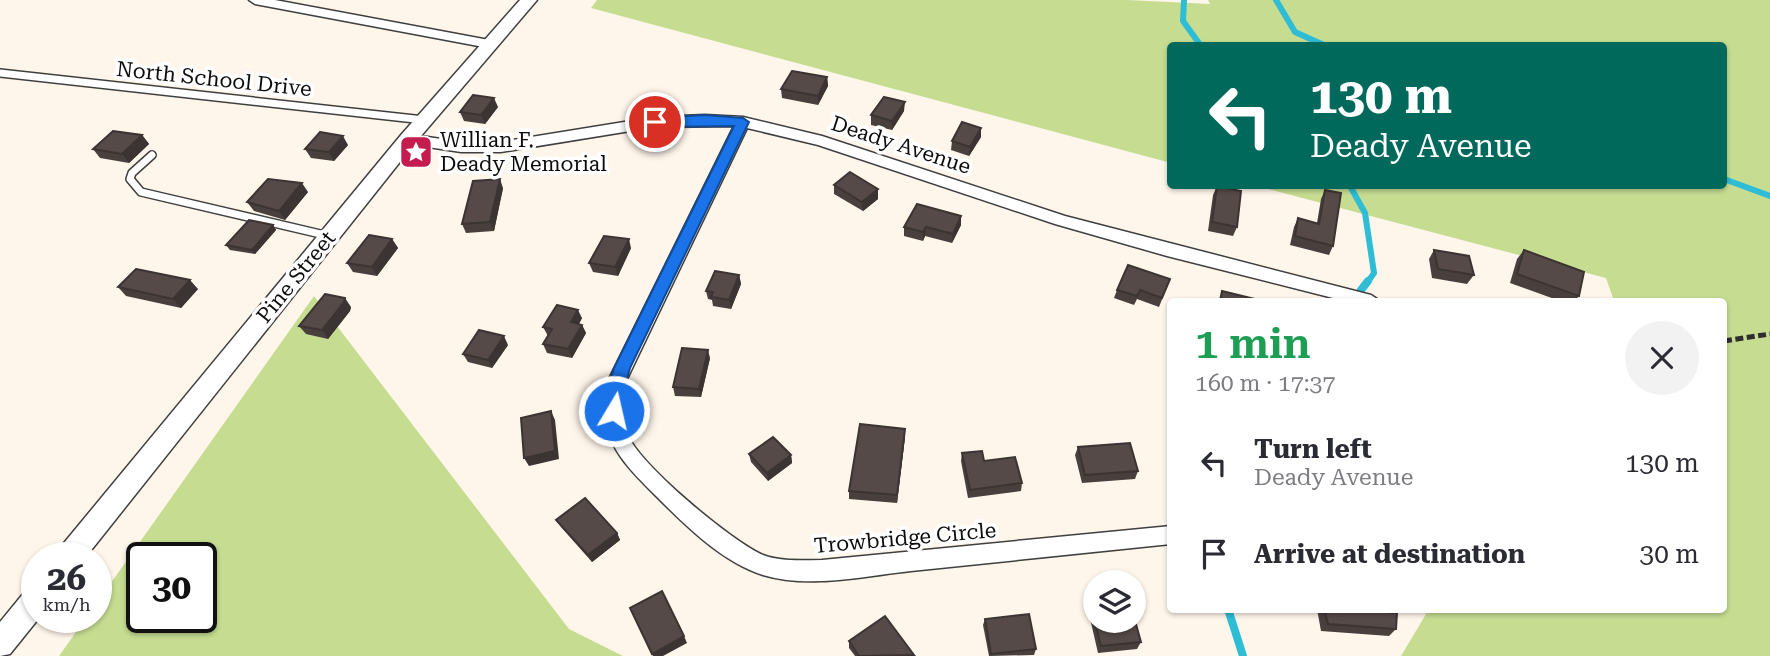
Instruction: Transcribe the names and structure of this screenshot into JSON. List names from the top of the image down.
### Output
{
  "streets": {
    "street": ["Deady Avenue", "Pine Street", "Trowbridge Circle"],
    "lane": ["North School Drive"]
  },
  "crossings": [
    ["North School Drive", "Pine Street"],
    ["Deady Avenue", "Pine Street"],
    ["Deady Avenue", "Trowbridge Circle"]
  ],
  "places": {
    "place": ["Willian F. Deady Memorial"]
  },
  "page": {
    "turn": ["130 m", "Deady Avenue"],
    "heading": ["1 min", "160 m · 17:37"],
    "list": [
      {
        "name": "Turn left",
        "note": "Deady Avenue",
        "value": "130 m"
      },
      {
        "name": "Arrive at destination",
        "value": "30 m"
      }
    ],
    "speed": "26 km/h",
    "limit": "30"
  }
}
